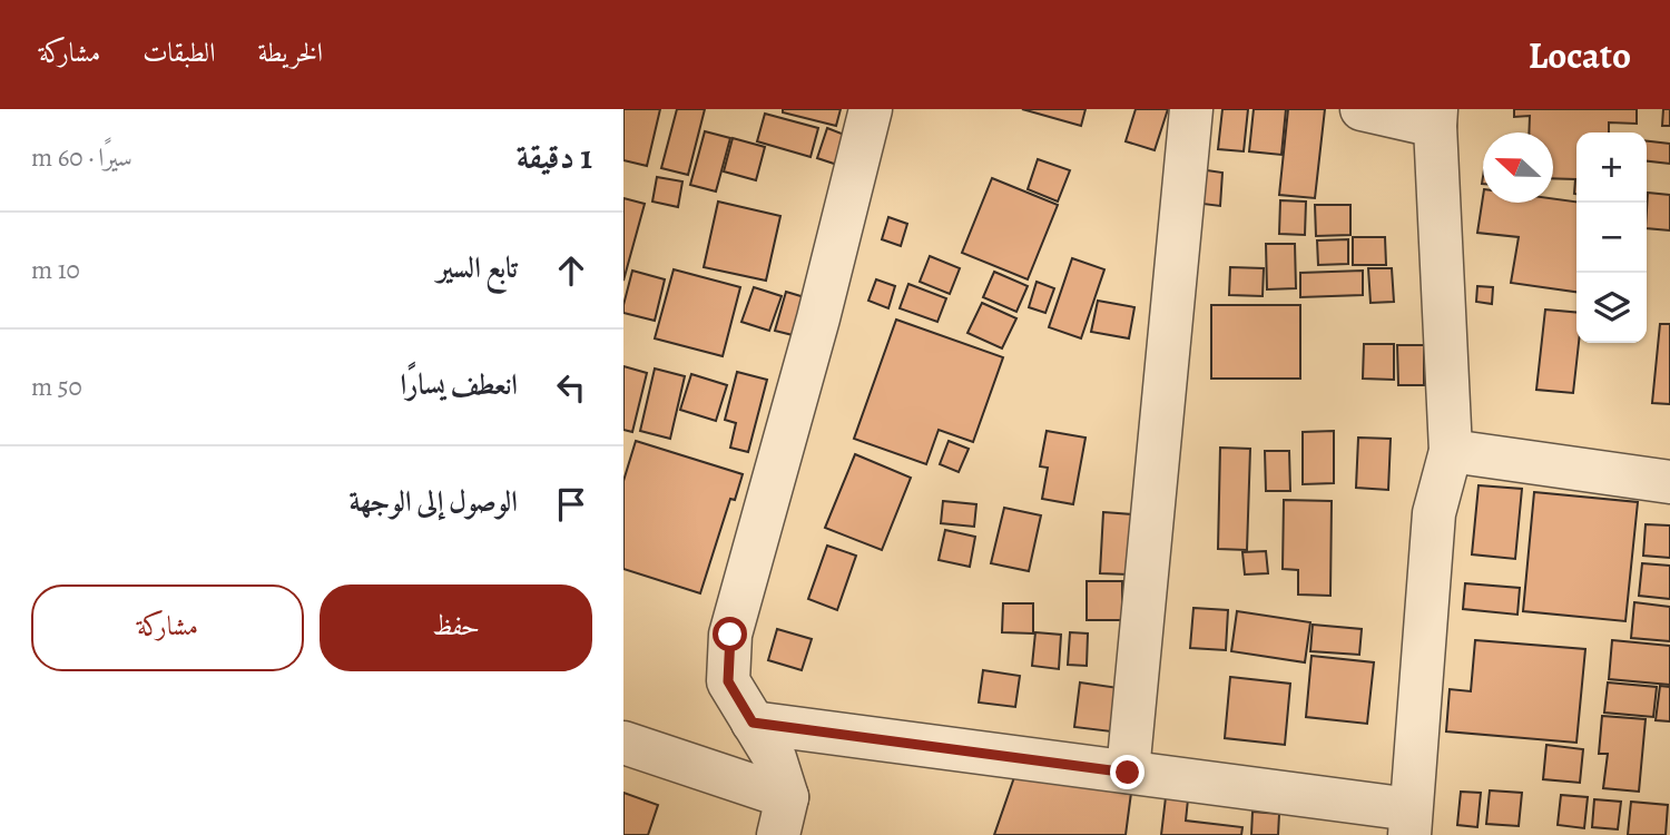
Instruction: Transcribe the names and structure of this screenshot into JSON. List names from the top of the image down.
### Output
{
  "north": "left",
  "page": {
    "header": "Locato",
    "nav": ["الخريطة", "الطبقات", "مشاركة"],
    "heading": ["1 دقيقة", "سيرًا · 60 m"],
    "map_buttons": ["+", "−"],
    "list": [
      ["تابع السير", "10 m"],
      ["انعطف يسارًا", "50 m"],
      "الوصول إلى الوجهة"
    ],
    "buttons": ["حفظ", "مشاركة"]
  }
}
